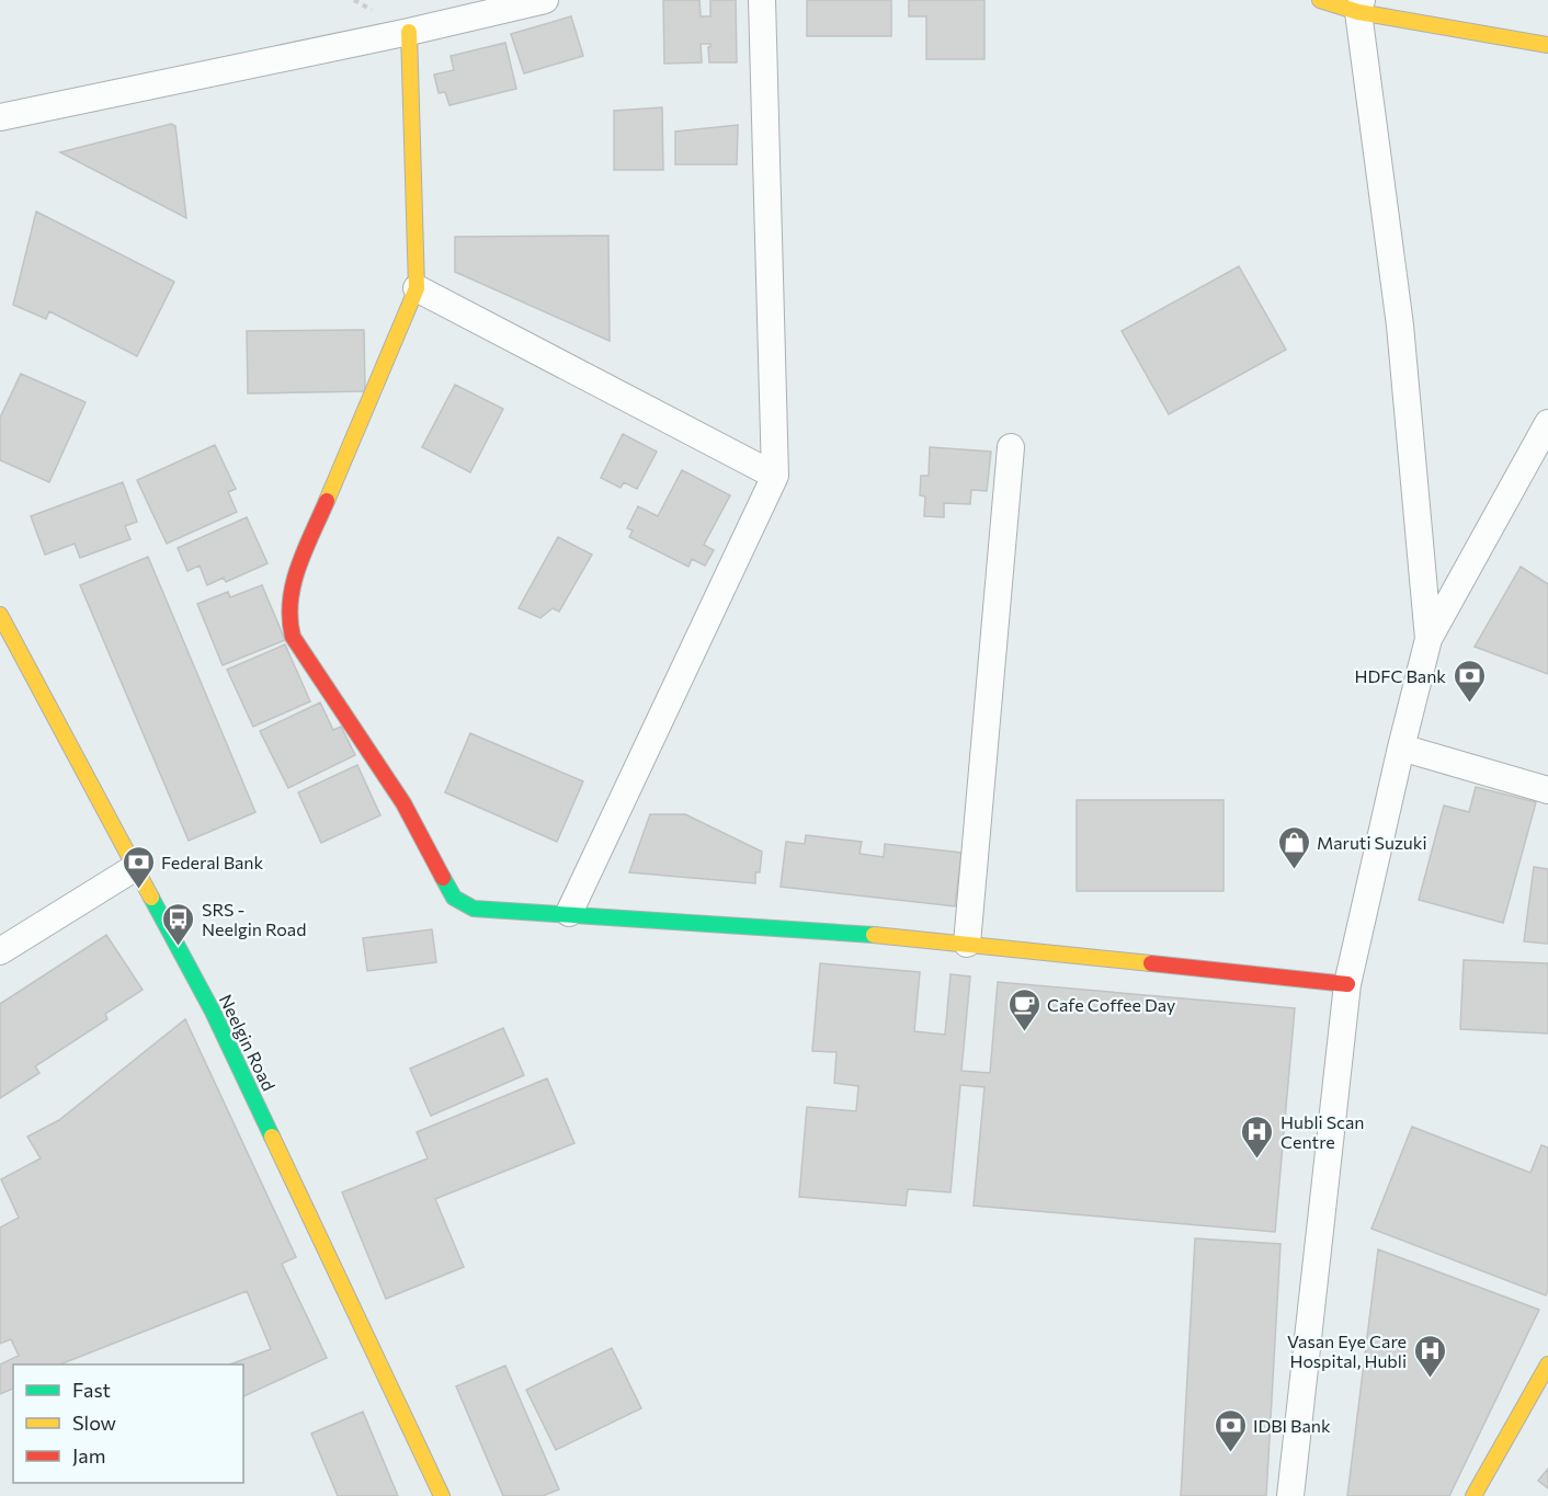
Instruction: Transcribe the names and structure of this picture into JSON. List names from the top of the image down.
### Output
{
  "streets": {
    "street": ["Neelgin Road"]
  },
  "places": {
    "bank": ["HDFC Bank", "Federal Bank", "IDBI Bank"],
    "shop": ["Maruti Suzuki"],
    "bus stop": ["SRS - Neelgin Road"],
    "cafe": ["Cafe Coffee Day"],
    "hospital": ["Hubli Scan Centre", "Vasan Eye Care Hospital, Hubli"]
  },
  "legend": ["Fast", "Slow", "Jam"]
}
